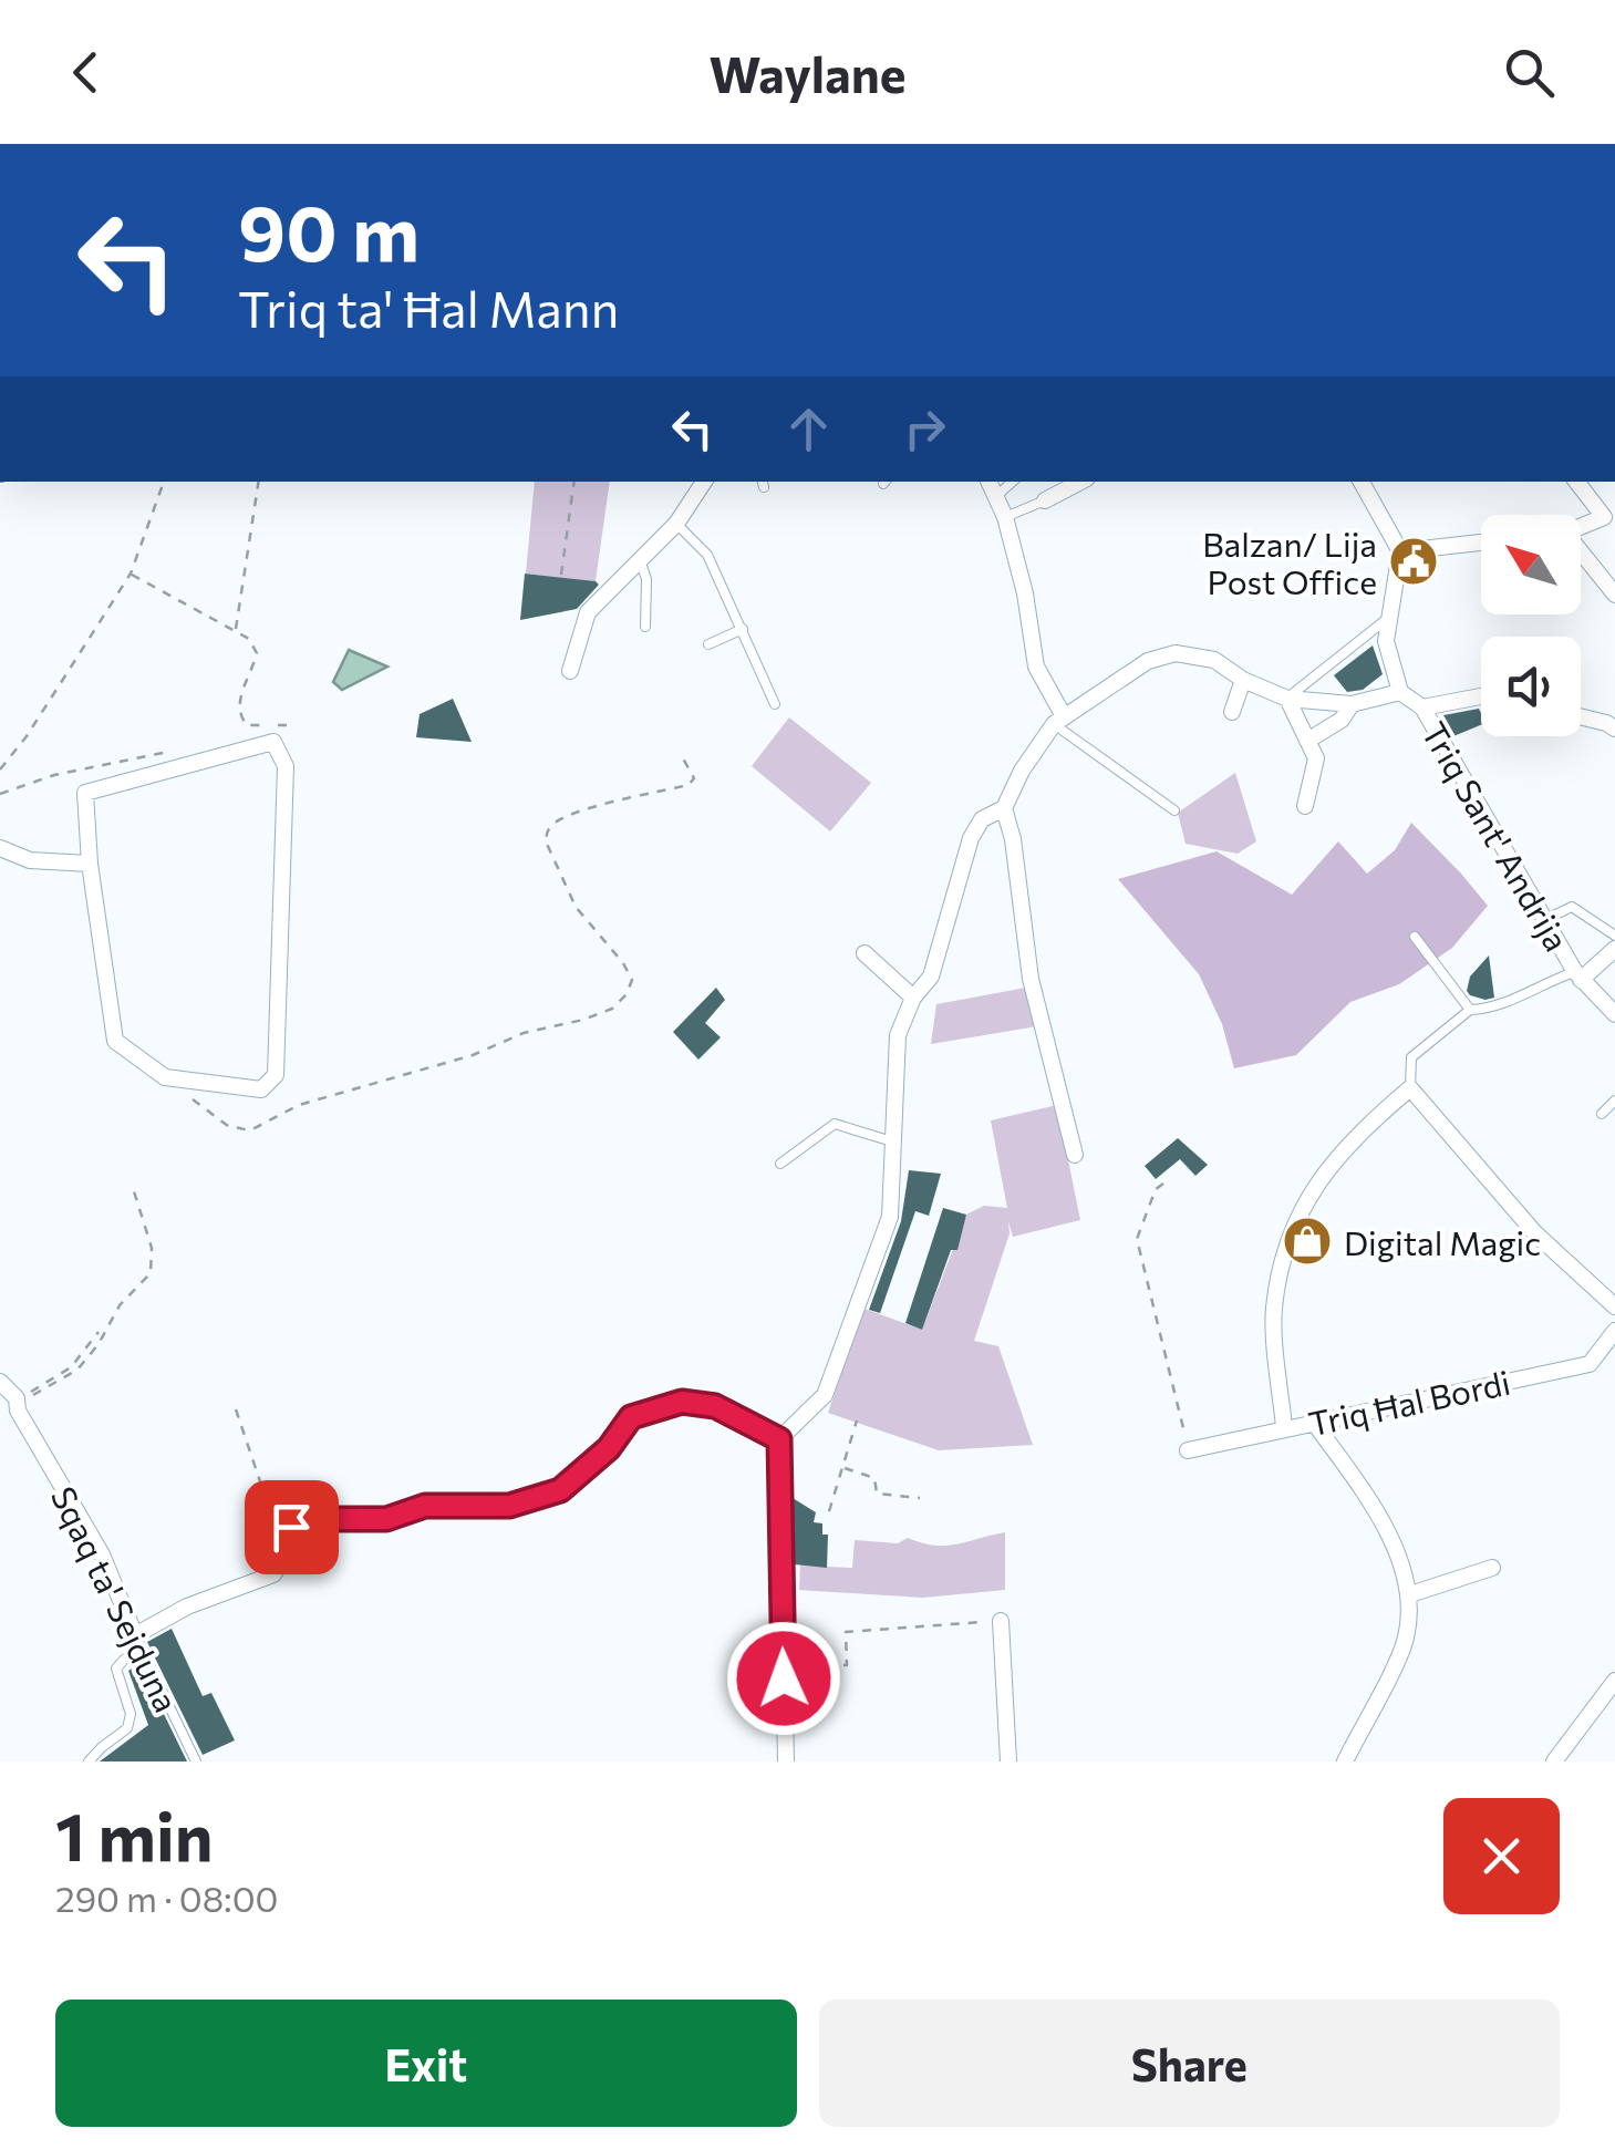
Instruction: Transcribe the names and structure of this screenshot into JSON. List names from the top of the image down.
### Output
{
  "streets": {
    "street": ["Triq Sant' Andrija", "Triq Ħal Bordi", "Sqaq ta' Sejduna"]
  },
  "places": {
    "public building": ["Balzan/ Lija Post Office"],
    "shop": ["Digital Magic"]
  },
  "north": "top left",
  "page": {
    "header": "Waylane",
    "turn": ["90 m", "Triq ta' Ħal Mann"],
    "heading": ["1 min", "290 m · 08:00"],
    "buttons": ["Exit", "Share"]
  }
}
